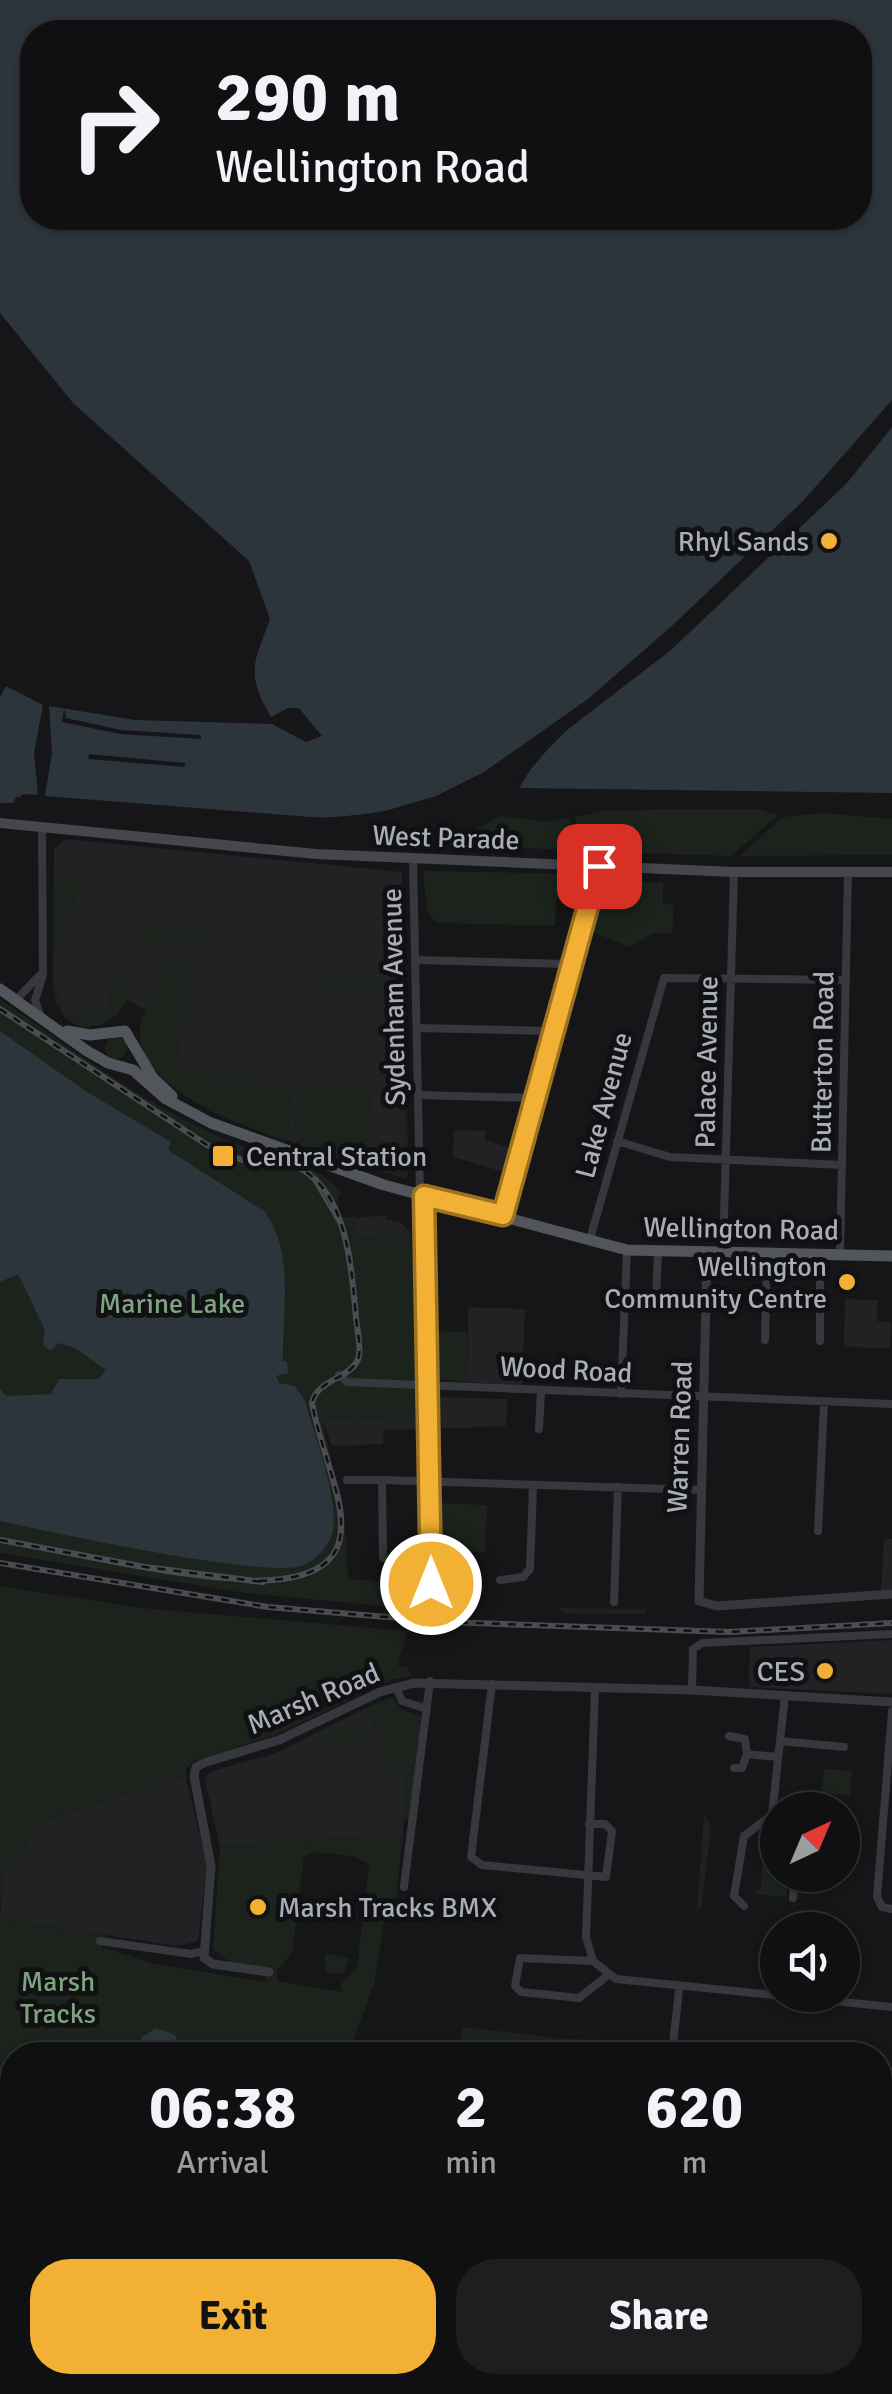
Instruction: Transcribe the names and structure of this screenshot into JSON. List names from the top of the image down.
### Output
{
  "streets": {
    "main road": ["West Parade", "Wellington Road"],
    "street": [
      "Sydenham Avenue",
      "Palace Avenue",
      "Butterton Road",
      "Lake Avenue",
      "Wood Road",
      "Warren Road",
      "Marsh Road"
    ]
  },
  "crossings": [
    ["West Parade", "Sydenham Avenue"],
    ["West Parade", "Palace Avenue"],
    ["West Parade", "Butterton Road"],
    ["Sydenham Avenue", "Wellington Road"],
    ["Sydenham Avenue", "Wood Road"],
    ["Palace Avenue", "Lake Avenue"],
    ["Palace Avenue", "Wellington Road"],
    ["Butterton Road", "Wellington Road"],
    ["Lake Avenue", "Wellington Road"],
    ["Wellington Road", "Warren Road"],
    ["Wood Road", "Warren Road"]
  ],
  "parks": ["Marine Lake", "Marsh Tracks"],
  "places": {
    "other": [
      "Rhyl Sands",
      "Wellington Community Centre",
      "CES",
      "Marsh Tracks BMX"
    ],
    "transit": ["Central Station"]
  },
  "north": "top right",
  "page": {
    "turn": ["290 m", "Wellington Road"],
    "eta": [
      "06:38",
      "Arrival",
      "2",
      "min",
      "620",
      "m"
    ],
    "buttons": ["Exit", "Share"]
  }
}
